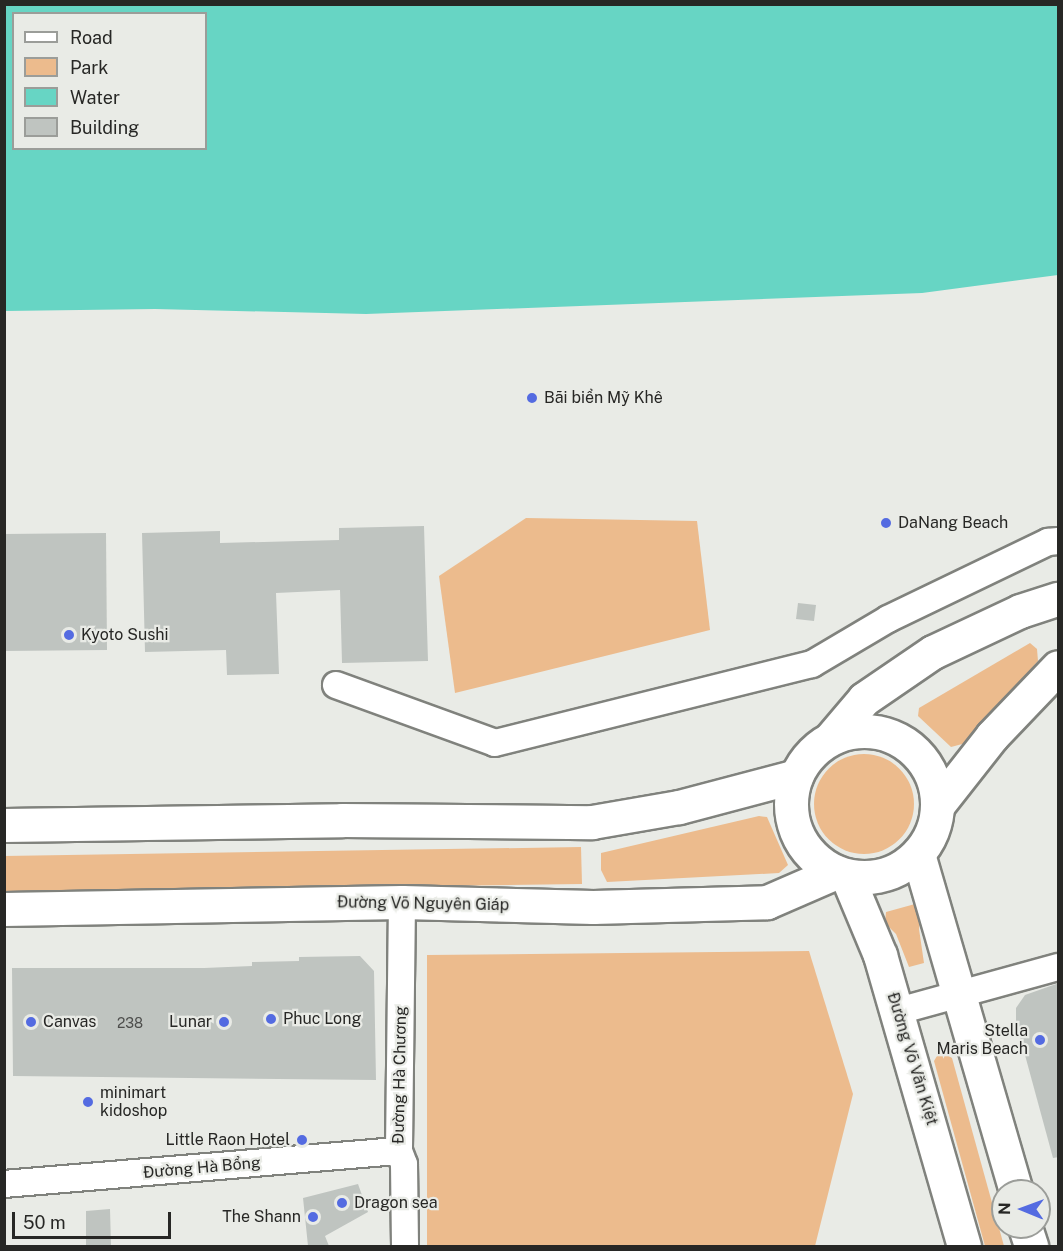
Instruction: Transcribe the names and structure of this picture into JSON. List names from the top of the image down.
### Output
{
  "streets": {
    "main road": ["Đường Võ Nguyên Giáp", "Đường Võ Văn Kiệt"],
    "street": ["Đường Hà Chương", "Đường Hà Bổng"]
  },
  "crossings": [
    ["Đường Võ Nguyên Giáp", "Đường Võ Văn Kiệt"],
    ["Đường Võ Nguyên Giáp", "Đường Hà Chương"],
    ["Đường Hà Chương", "Đường Hà Bổng"]
  ],
  "places": [
    "Bãi biển Mỹ Khê",
    "DaNang Beach",
    "Kyoto Sushi",
    "Phuc Long",
    "Canvas",
    "Lunar",
    "Stella Maris Beach",
    "minimart kidoshop",
    "Little Raon Hotel",
    "Dragon sea",
    "The Shann"
  ],
  "house_numbers": ["238"],
  "legend": [
    "Road",
    "Park",
    "Water",
    "Building"
  ],
  "scale_bar": "50 m",
  "north": "left"
}
